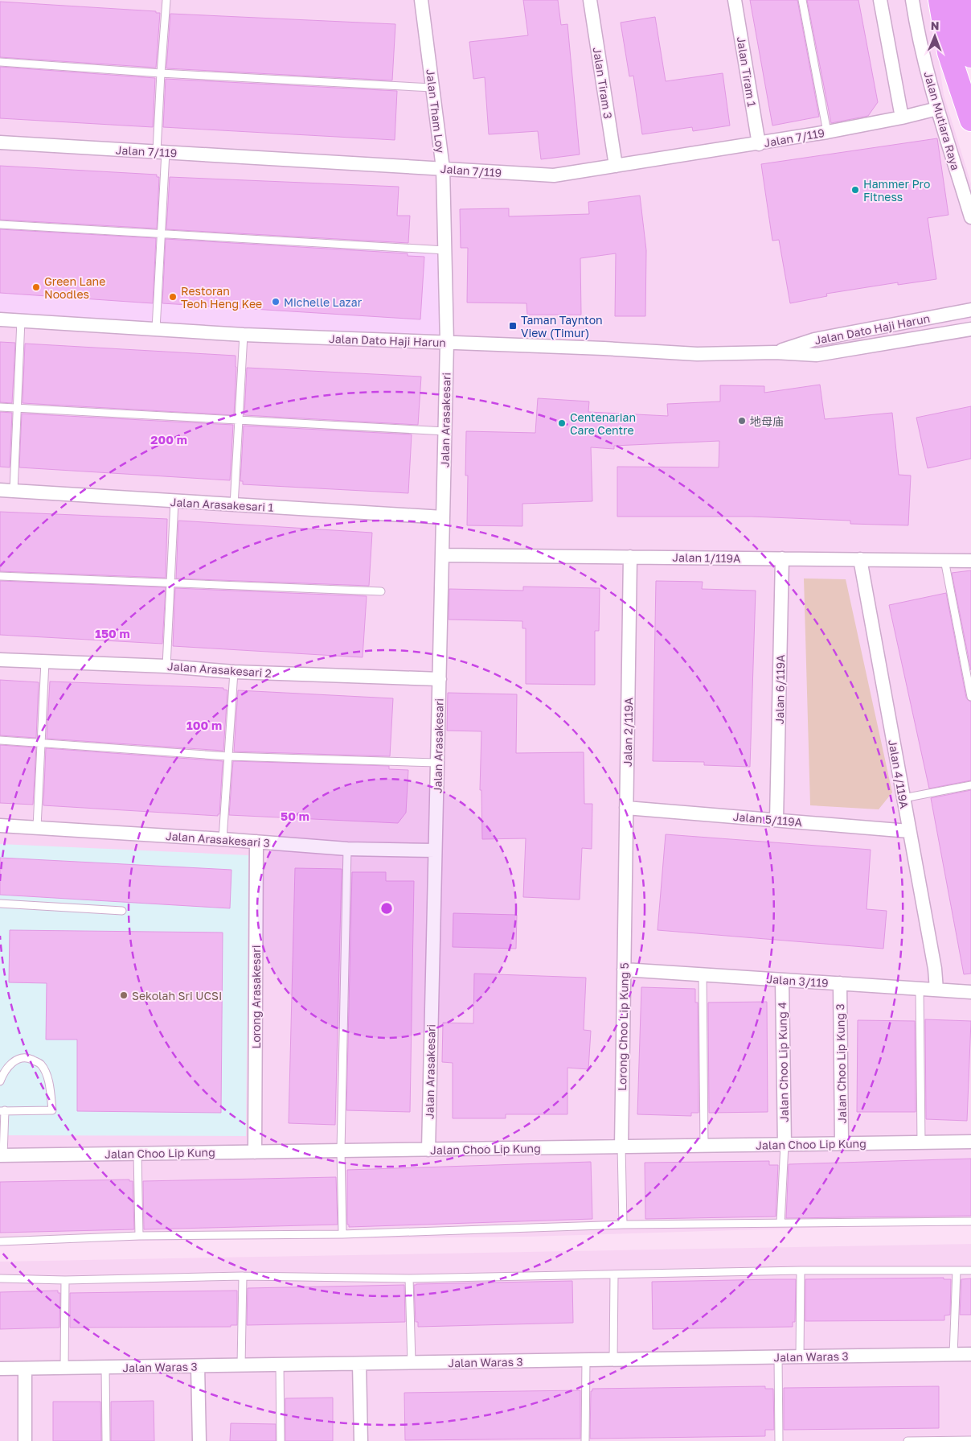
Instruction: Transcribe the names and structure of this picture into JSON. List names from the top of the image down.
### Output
{
  "streets": {
    "street": [
      "Jalan Tiram 1",
      "Jalan Tiram 3",
      "Jalan Tham Loy",
      "Jalan Mutiara Raya",
      "Jalan 7/119",
      "Jalan Dato Haji Harun",
      "Jalan Arasakesari",
      "Jalan Arasakesari 1",
      "Jalan 1/119A",
      "Jalan Arasakesari 2",
      "Jalan 6/119A",
      "Jalan 2/119A",
      "Jalan 4/119A",
      "Jalan 5/119A",
      "Jalan Arasakesari 3",
      "Jalan 3/119",
      "Lorong Arasakesari",
      "Lorong Choo Lip Kung 5",
      "Jalan Choo Lip Kung 4",
      "Jalan Choo Lip Kung 3",
      "Jalan Choo Lip Kung",
      "Jalan Waras 3"
    ]
  },
  "crossings": [
    ["Jalan Tiram 1", "Jalan 7/119"],
    ["Jalan Tiram 3", "Jalan 7/119"],
    ["Jalan Tham Loy", "Jalan 7/119"],
    ["Jalan Tham Loy", "Jalan Dato Haji Harun"],
    ["Jalan Tham Loy", "Jalan Arasakesari"],
    ["Jalan Mutiara Raya", "Jalan 7/119"],
    ["Jalan Dato Haji Harun", "Jalan Arasakesari"],
    ["Jalan Arasakesari", "Jalan Arasakesari 1"],
    ["Jalan Arasakesari", "Jalan 1/119A"],
    ["Jalan Arasakesari", "Jalan Arasakesari 2"],
    ["Jalan Arasakesari", "Jalan Arasakesari 3"],
    ["Jalan Arasakesari", "Jalan Choo Lip Kung"],
    ["Jalan 1/119A", "Jalan 6/119A"],
    ["Jalan 1/119A", "Jalan 2/119A"],
    ["Jalan 1/119A", "Jalan 4/119A"],
    ["Jalan 6/119A", "Jalan 5/119A"],
    ["Jalan 2/119A", "Jalan 5/119A"],
    ["Jalan 2/119A", "Lorong Choo Lip Kung 5"],
    ["Jalan 4/119A", "Jalan 5/119A"],
    ["Jalan 4/119A", "Jalan 3/119"],
    ["Jalan Arasakesari 3", "Lorong Arasakesari"],
    ["Jalan 3/119", "Lorong Choo Lip Kung 5"],
    ["Jalan 3/119", "Jalan Choo Lip Kung 4"],
    ["Jalan 3/119", "Jalan Choo Lip Kung 3"],
    ["Lorong Arasakesari", "Jalan Choo Lip Kung"],
    ["Lorong Choo Lip Kung 5", "Jalan Choo Lip Kung"],
    ["Jalan Choo Lip Kung 4", "Jalan Choo Lip Kung"],
    ["Jalan Choo Lip Kung 3", "Jalan Choo Lip Kung"]
  ],
  "places": {
    "other": [
      "Hammer Pro Fitness",
      "Green Lane Noodles",
      "Restoran Teoh Heng Kee",
      "Michelle Lazar",
      "地母庙",
      "Centenarian Care Centre",
      "Sekolah Sri UCSI"
    ],
    "transit": ["Taman Taynton View (Timur)"]
  },
  "north": "top",
  "rings": [
    "200 m",
    "150 m",
    "100 m",
    "50 m"
  ]
}
